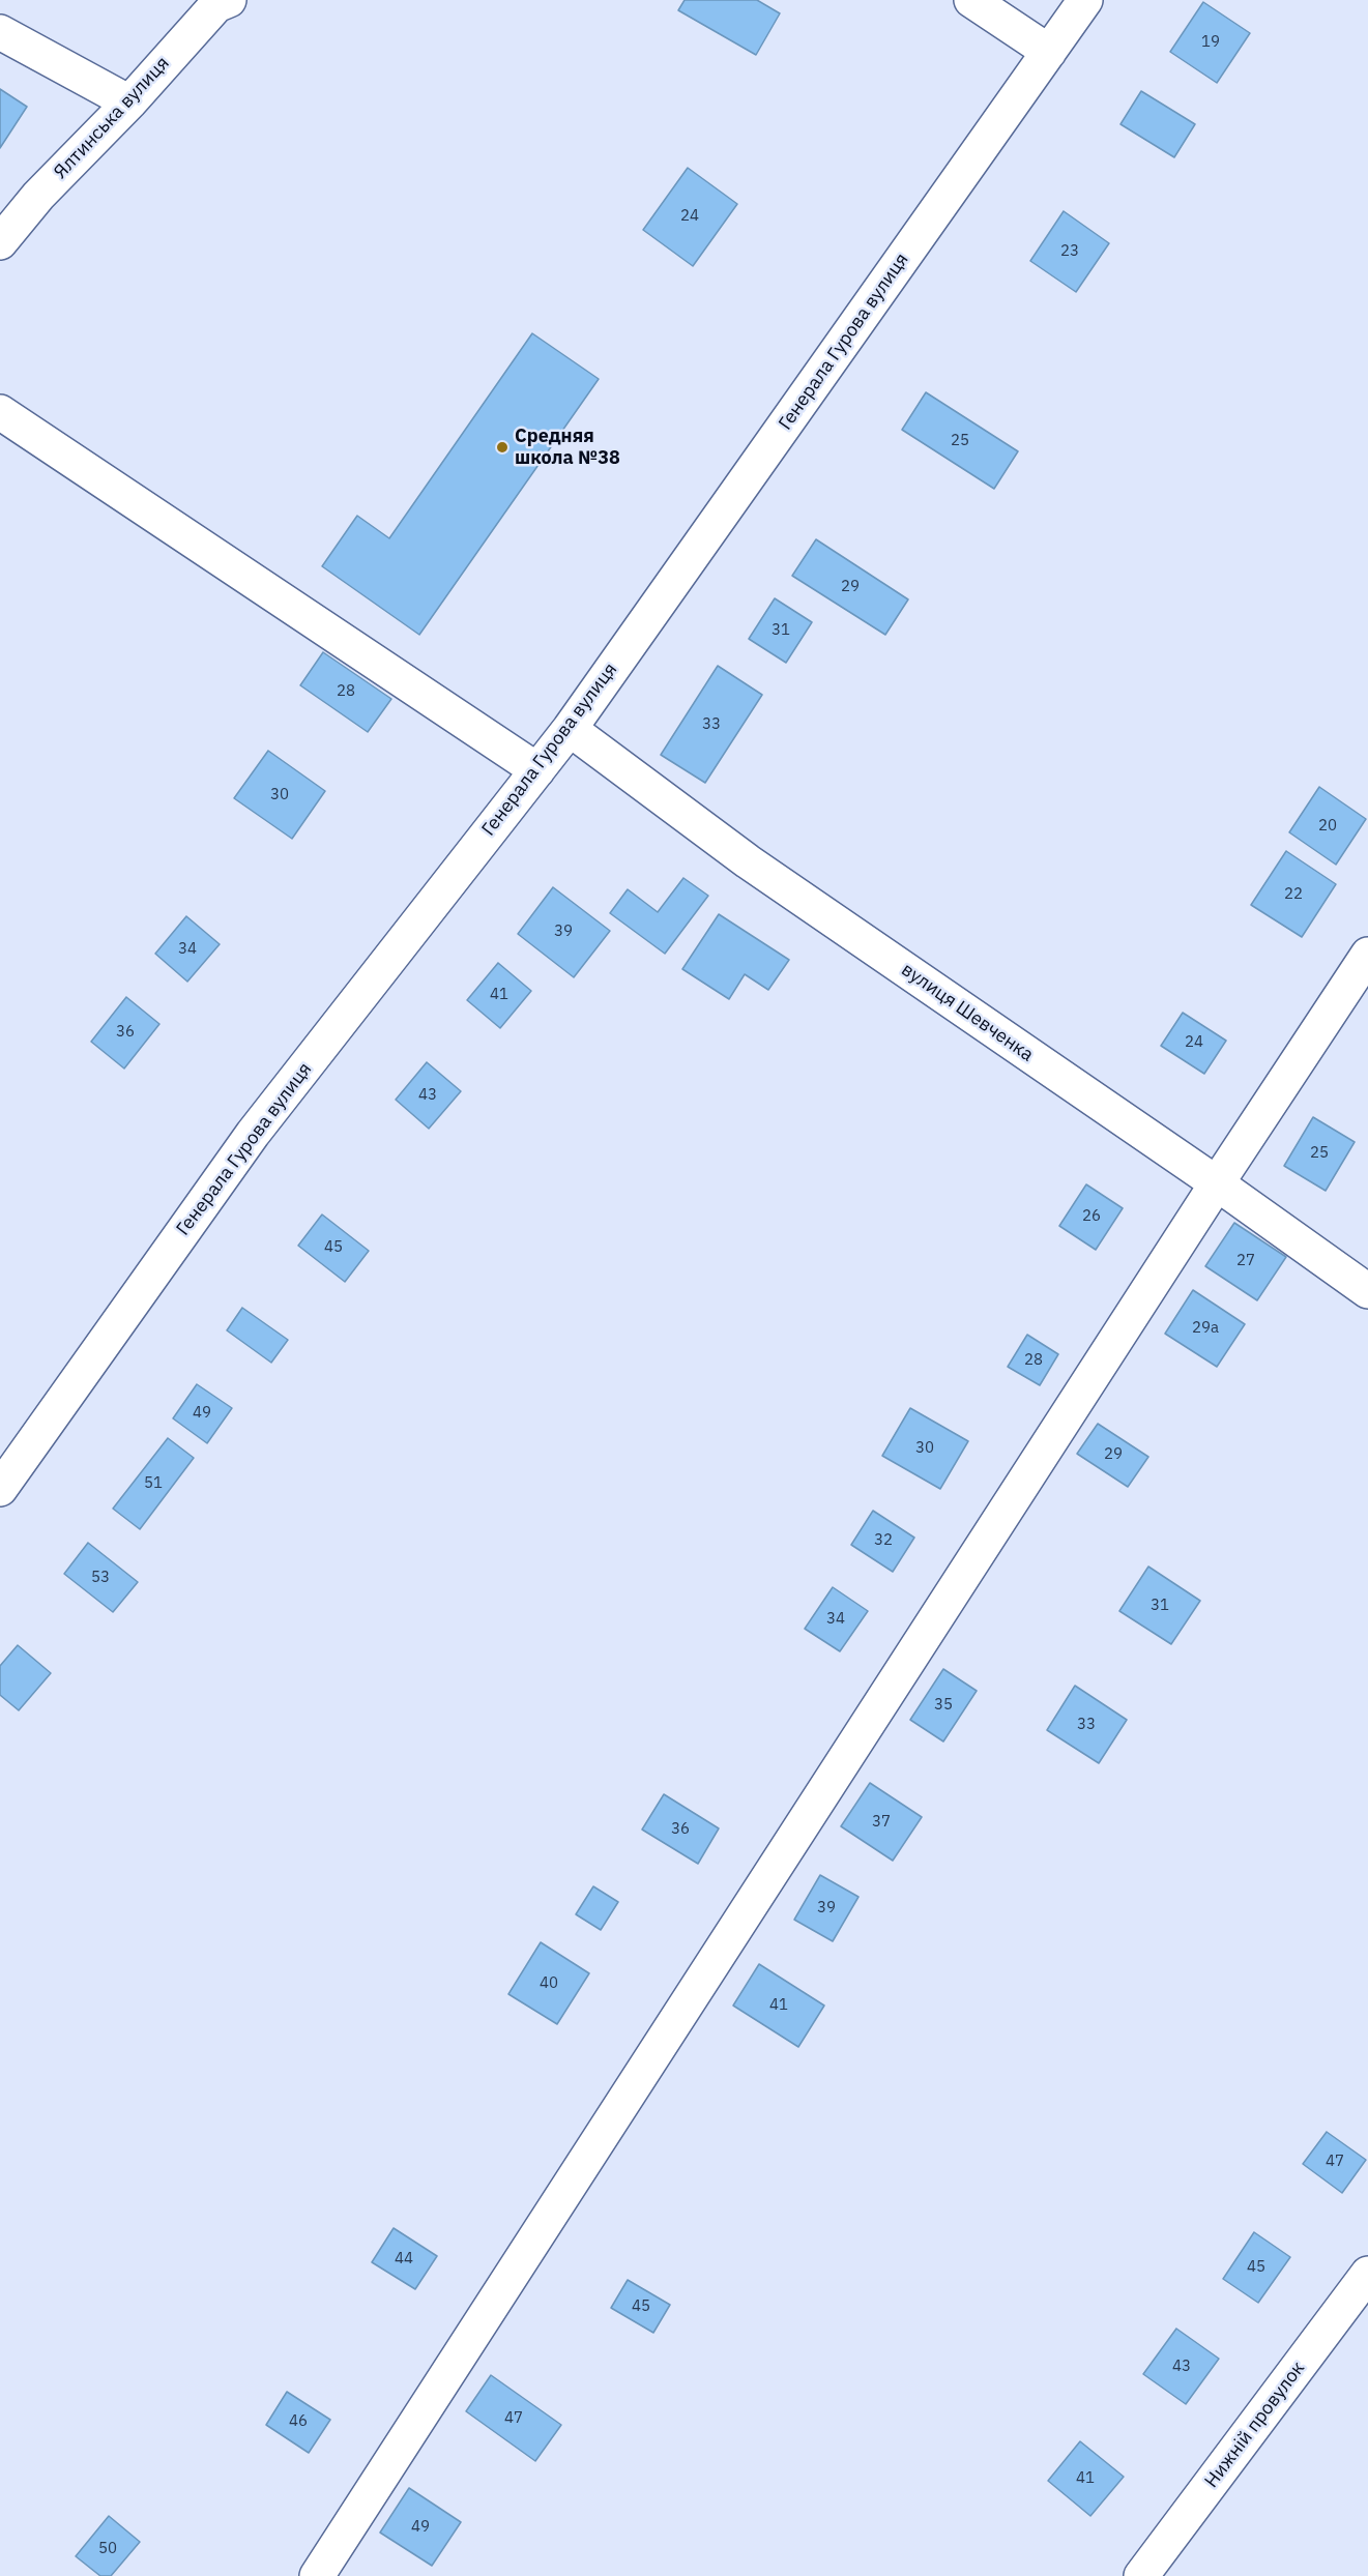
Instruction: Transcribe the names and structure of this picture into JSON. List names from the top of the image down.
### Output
{
  "streets": {
    "street": [
      "Ялтинська вулиця",
      "Генерала Гурова вулиця",
      "вулиця Шевченка",
      "Нижній провулок"
    ]
  },
  "crossings": [
    ["Генерала Гурова вулиця", "вулиця Шевченка"]
  ],
  "places": ["Средняя школа №38"],
  "house_numbers": [
    "19",
    "24",
    "23",
    "25",
    "29",
    "31",
    "28",
    "33",
    "30",
    "20",
    "22",
    "39",
    "34",
    "41",
    "36",
    "24",
    "43",
    "25",
    "26",
    "45",
    "27",
    "29а",
    "28",
    "49",
    "30",
    "29",
    "51",
    "32",
    "53",
    "31",
    "34",
    "35",
    "33",
    "37",
    "36",
    "39",
    "40",
    "41",
    "47",
    "44",
    "45",
    "45",
    "43",
    "47",
    "46",
    "41",
    "49",
    "50"
  ]
}
